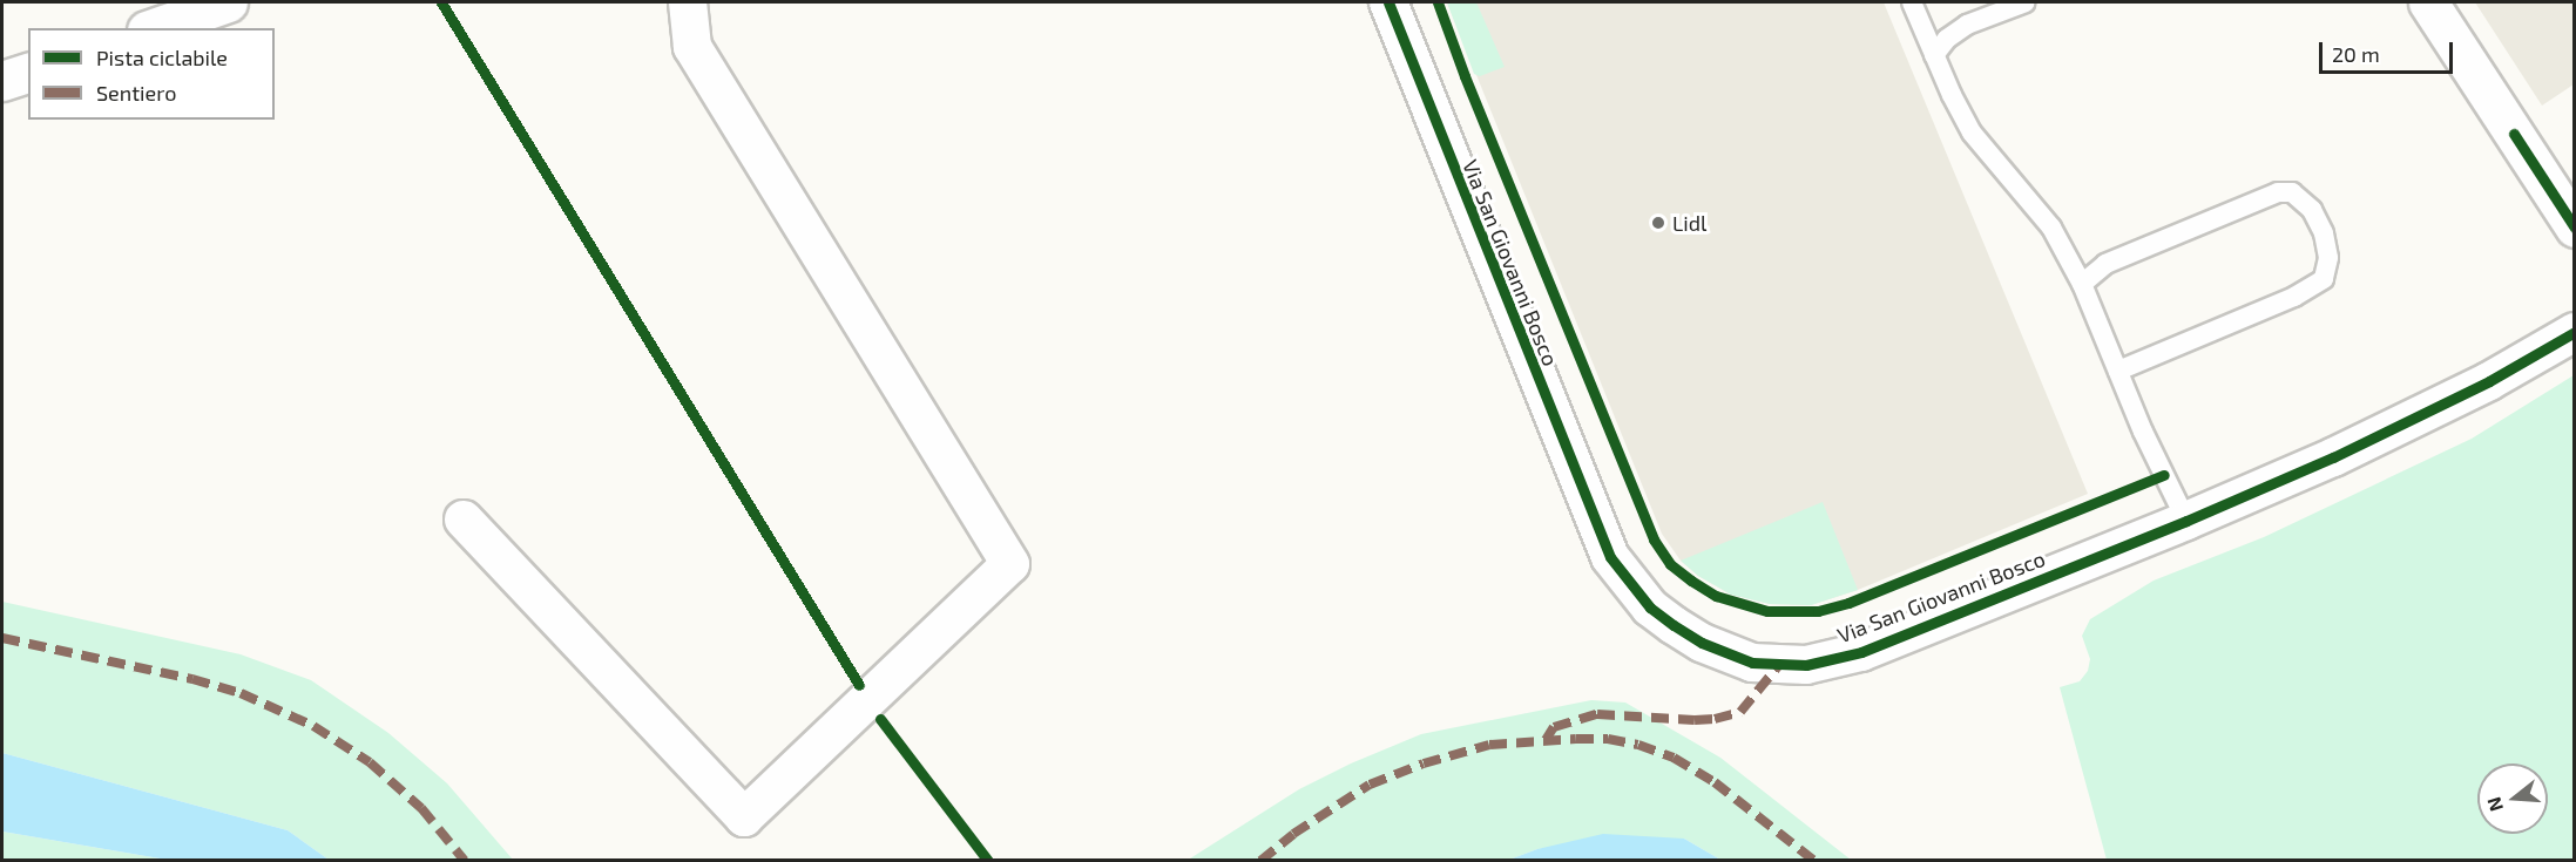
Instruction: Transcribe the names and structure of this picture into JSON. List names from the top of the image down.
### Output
{
  "streets": {
    "street": ["Via San Giovanni Bosco"]
  },
  "places": ["Lidl"],
  "legend": ["Pista ciclabile", "Sentiero"],
  "scale_bar": "20 m",
  "north": "left"
}
